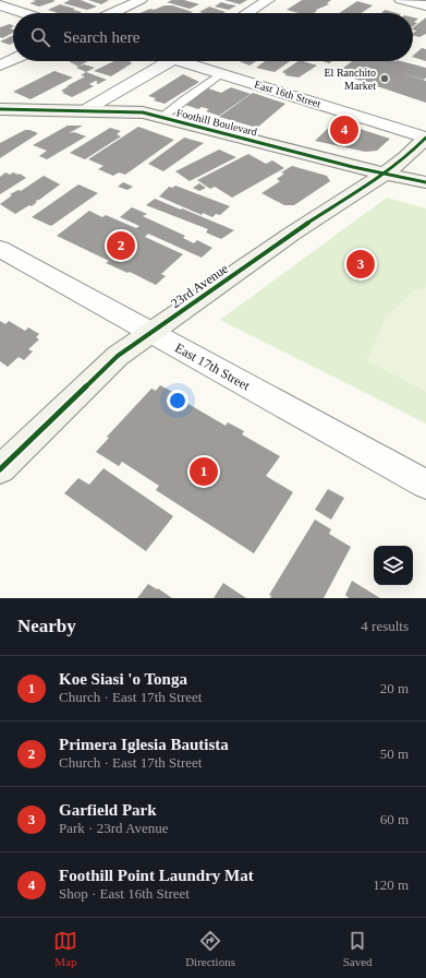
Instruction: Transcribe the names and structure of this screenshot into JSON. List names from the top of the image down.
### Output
{
  "streets": {
    "street": [
      "East 16th Street",
      "Foothill Boulevard",
      "23rd Avenue",
      "East 17th Street"
    ]
  },
  "crossings": [
    ["East 16th Street", "23rd Avenue"],
    ["Foothill Boulevard", "23rd Avenue"],
    ["23rd Avenue", "East 17th Street"]
  ],
  "places": ["El Ranchito Market"],
  "page": {
    "search": "Search here",
    "pins": [
      "4",
      "2",
      "3",
      "1"
    ],
    "heading": ["Nearby", "4 results"],
    "list": [
      {
        "mark": "1",
        "name": "Koe Siasi 'o Tonga",
        "note": "Church · East 17th Street",
        "value": "20 m"
      },
      {
        "mark": "2",
        "name": "Primera Iglesia Bautista",
        "note": "Church · East 17th Street",
        "value": "50 m"
      },
      {
        "mark": "3",
        "name": "Garfield Park",
        "note": "Park · 23rd Avenue",
        "value": "60 m"
      },
      {
        "mark": "4",
        "name": "Foothill Point Laundry Mat",
        "note": "Shop · East 16th Street",
        "value": "120 m"
      }
    ],
    "nav": ["Map", "Directions", "Saved"]
  }
}
